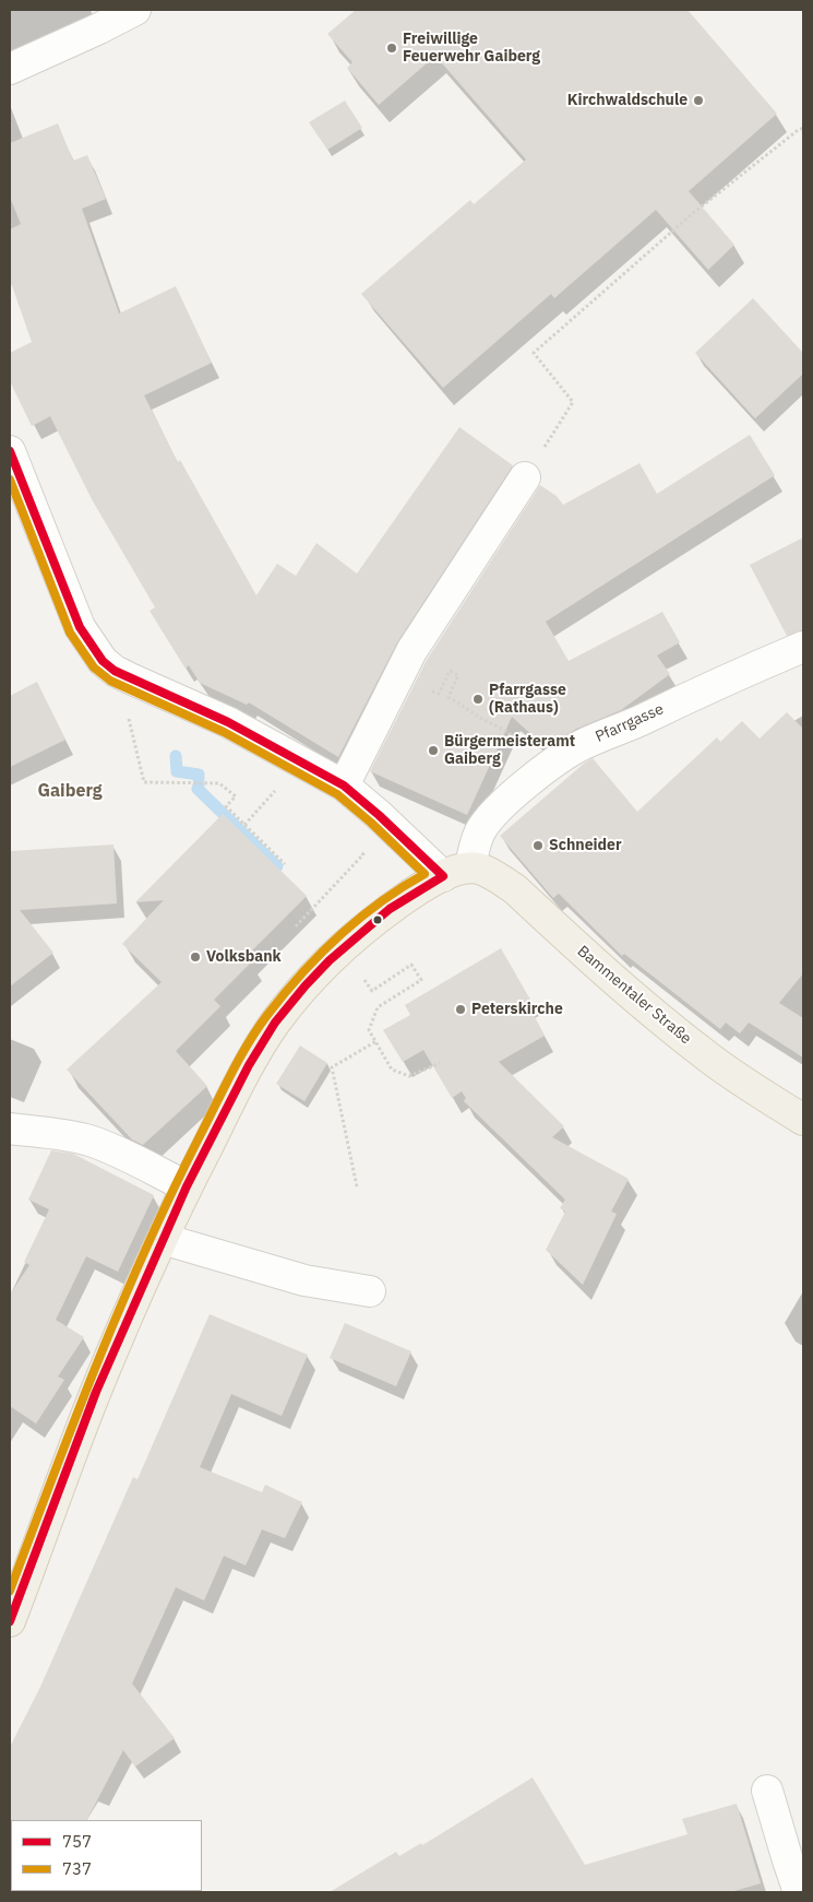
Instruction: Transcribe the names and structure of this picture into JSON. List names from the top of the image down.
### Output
{
  "streets": {
    "main road": ["Bammentaler Straße"],
    "street": ["Pfarrgasse"]
  },
  "crossings": [
    ["Pfarrgasse", "Bammentaler Straße"]
  ],
  "districts": ["Gaiberg"],
  "places": [
    "Freiwillige Feuerwehr Gaiberg",
    "Kirchwaldschule",
    "Pfarrgasse (Rathaus)",
    "Bürgermeisteramt Gaiberg",
    "Schneider",
    "Volksbank",
    "Peterskirche"
  ],
  "lines": ["transit line 757", "transit line 737"],
  "legend": ["757", "737"]
}
